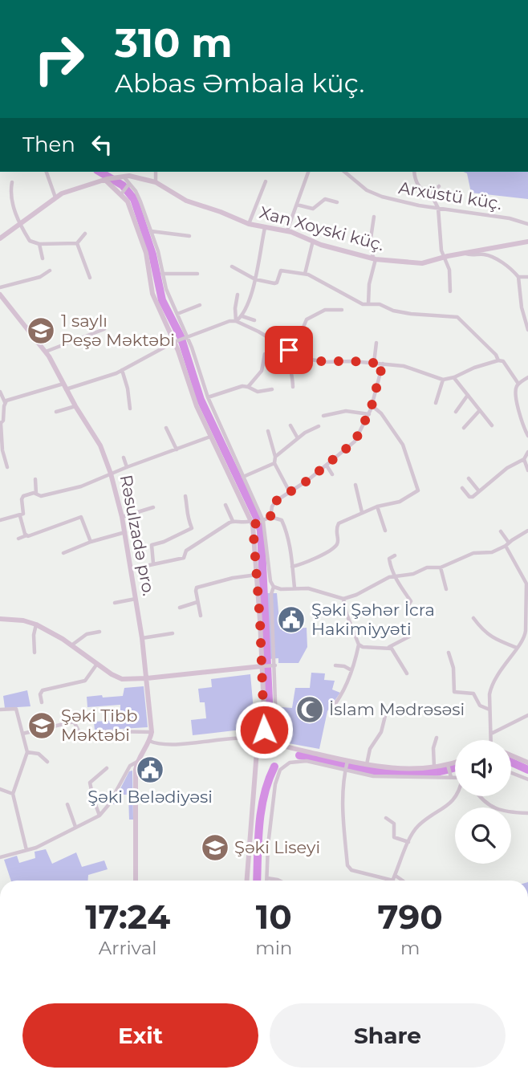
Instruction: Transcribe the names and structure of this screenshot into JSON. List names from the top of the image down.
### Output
{
  "streets": {
    "street": ["Arxüstü küç.", "Xan Xoyski küç.", "Rəsulzadə pro."]
  },
  "places": {
    "school or university": ["1 saylı Peşə Məktəbi", "Şəki Tibb Məktəbi", "Şəki Liseyi"],
    "public building": ["Şəki Şəhər İcra Hakimiyyəti", "Şəki Belədiyəsi"],
    "mosque": ["İslam Mədrəsəsi"]
  },
  "page": {
    "turn": ["310 m", "Abbas Əmbala küç."],
    "then": "Then",
    "eta": [
      "17:24",
      "Arrival",
      "10",
      "min",
      "790",
      "m"
    ],
    "buttons": ["Exit", "Share"]
  }
}
